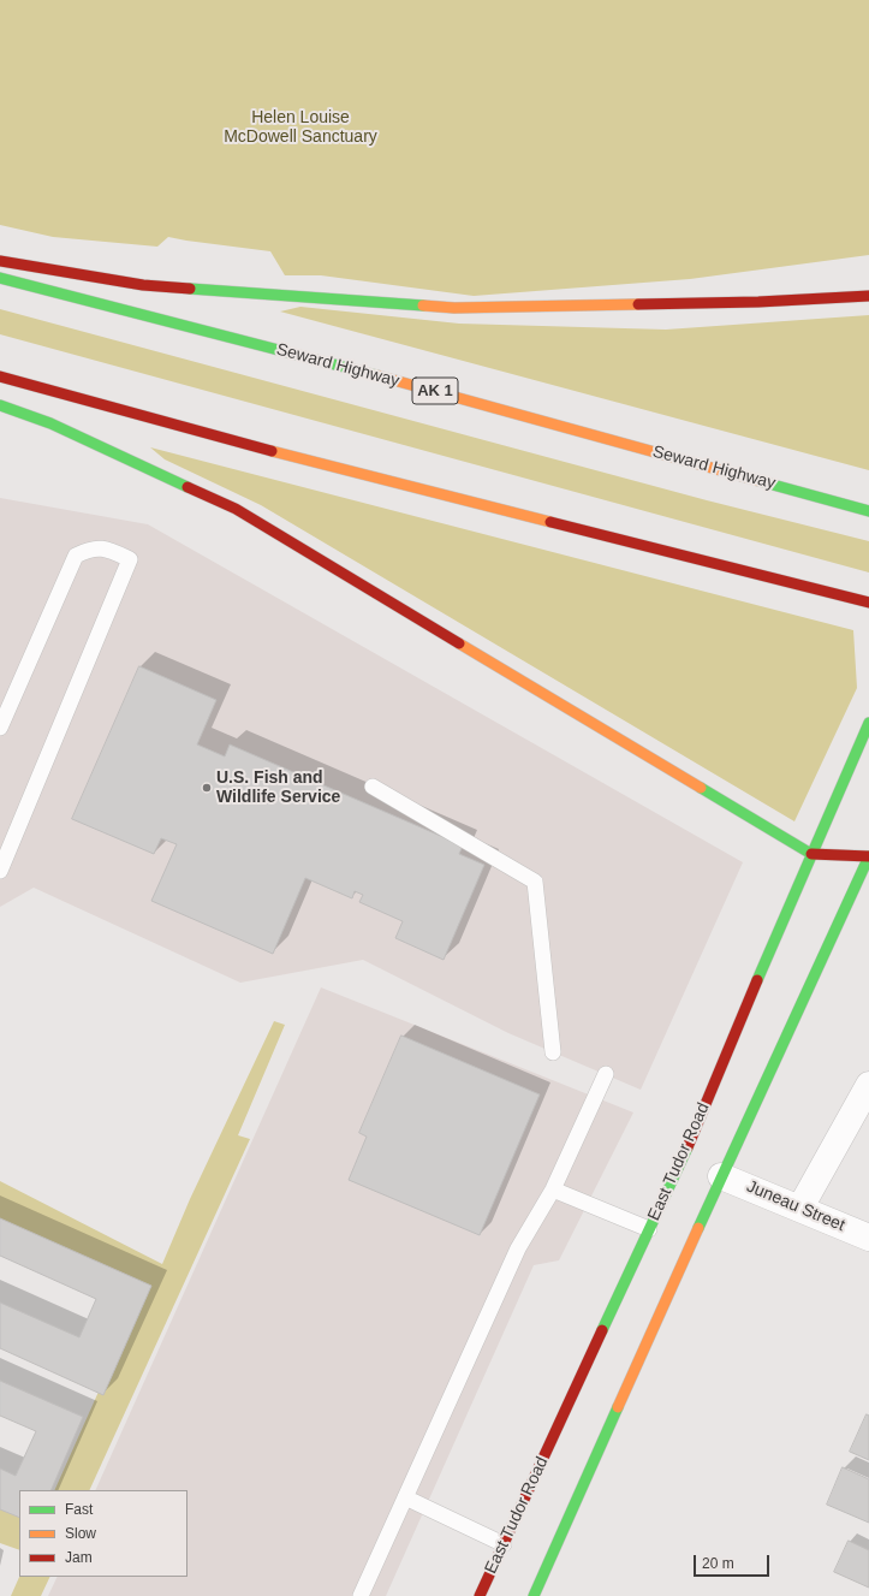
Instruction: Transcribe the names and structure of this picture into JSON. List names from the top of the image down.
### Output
{
  "streets": {
    "main road": ["Seward Highway", "AK 1", "East Tudor Road"],
    "street": ["Juneau Street"]
  },
  "parks": ["Helen Louise McDowell Sanctuary"],
  "places": ["U.S. Fish and Wildlife Service"],
  "legend": ["Fast", "Slow", "Jam"],
  "scale_bar": "20 m"
}
